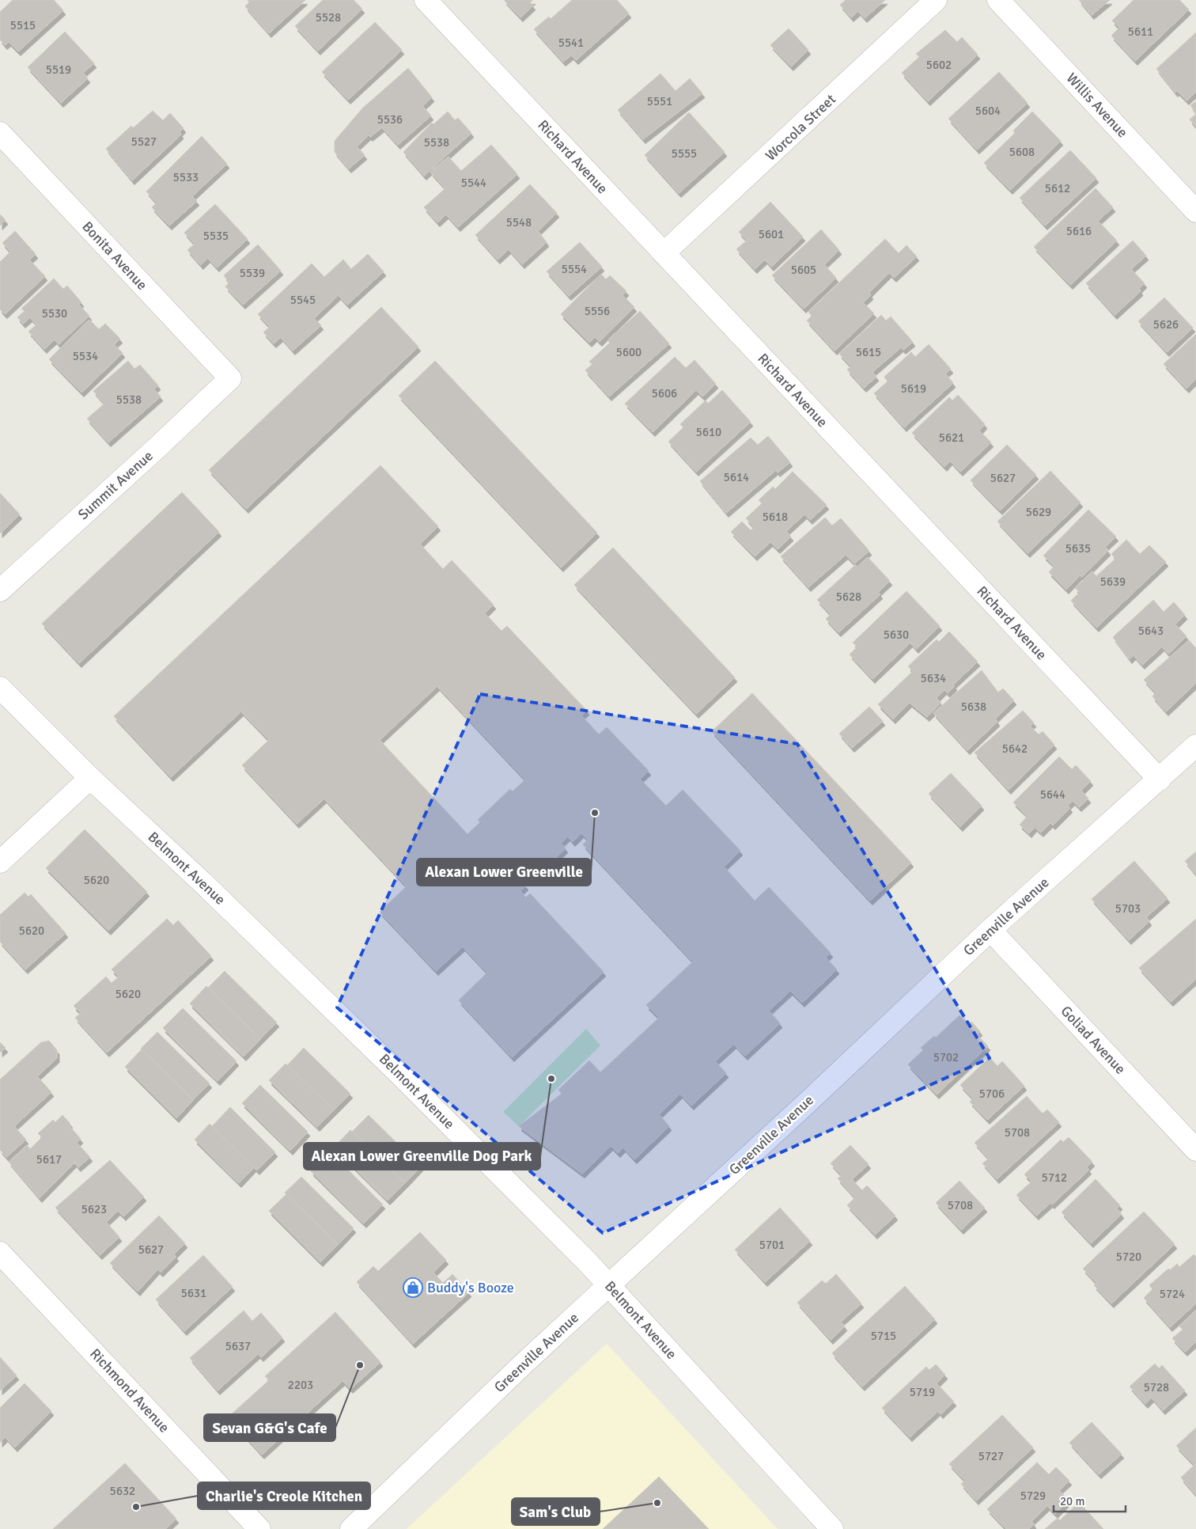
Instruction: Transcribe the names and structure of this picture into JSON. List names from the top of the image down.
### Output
{
  "streets": {
    "street": [
      "Willis Avenue",
      "Worcola Street",
      "Richard Avenue",
      "Bonita Avenue",
      "Summit Avenue",
      "Belmont Avenue",
      "Greenville Avenue",
      "Goliad Avenue",
      "Richmond Avenue"
    ]
  },
  "crossings": [
    ["Worcola Street", "Richard Avenue"],
    ["Richard Avenue", "Greenville Avenue"],
    ["Bonita Avenue", "Summit Avenue"],
    ["Belmont Avenue", "Greenville Avenue"],
    ["Greenville Avenue", "Goliad Avenue"]
  ],
  "places": {
    "other": [
      "Alexan Lower Greenville",
      "Alexan Lower Greenville Dog Park",
      "Sevan G&G's Cafe",
      "Sam's Club",
      "Charlie's Creole Kitchen"
    ],
    "shop": ["Buddy's Booze"]
  },
  "house_numbers": [
    "5528",
    "5515",
    "5611",
    "5541",
    "5602",
    "5519",
    "5551",
    "5604",
    "5536",
    "5527",
    "5538",
    "5608",
    "5555",
    "5533",
    "5544",
    "5612",
    "5548",
    "5616",
    "5601",
    "5535",
    "5554",
    "5605",
    "5539",
    "5545",
    "5556",
    "5530",
    "5626",
    "5600",
    "5615",
    "5534",
    "5619",
    "5606",
    "5538",
    "5610",
    "5621",
    "5614",
    "5627",
    "5629",
    "5618",
    "5635",
    "5639",
    "5628",
    "5643",
    "5630",
    "5634",
    "5638",
    "5642",
    "5644",
    "5620",
    "5703",
    "5620",
    "5620",
    "5702",
    "5706",
    "5708",
    "5617",
    "5712",
    "5708",
    "5623",
    "5701",
    "5627",
    "5720",
    "5631",
    "5724",
    "5715",
    "5637",
    "2203",
    "5728",
    "5719",
    "5727",
    "5632",
    "5729"
  ],
  "scale_bar": "20 m"
}
